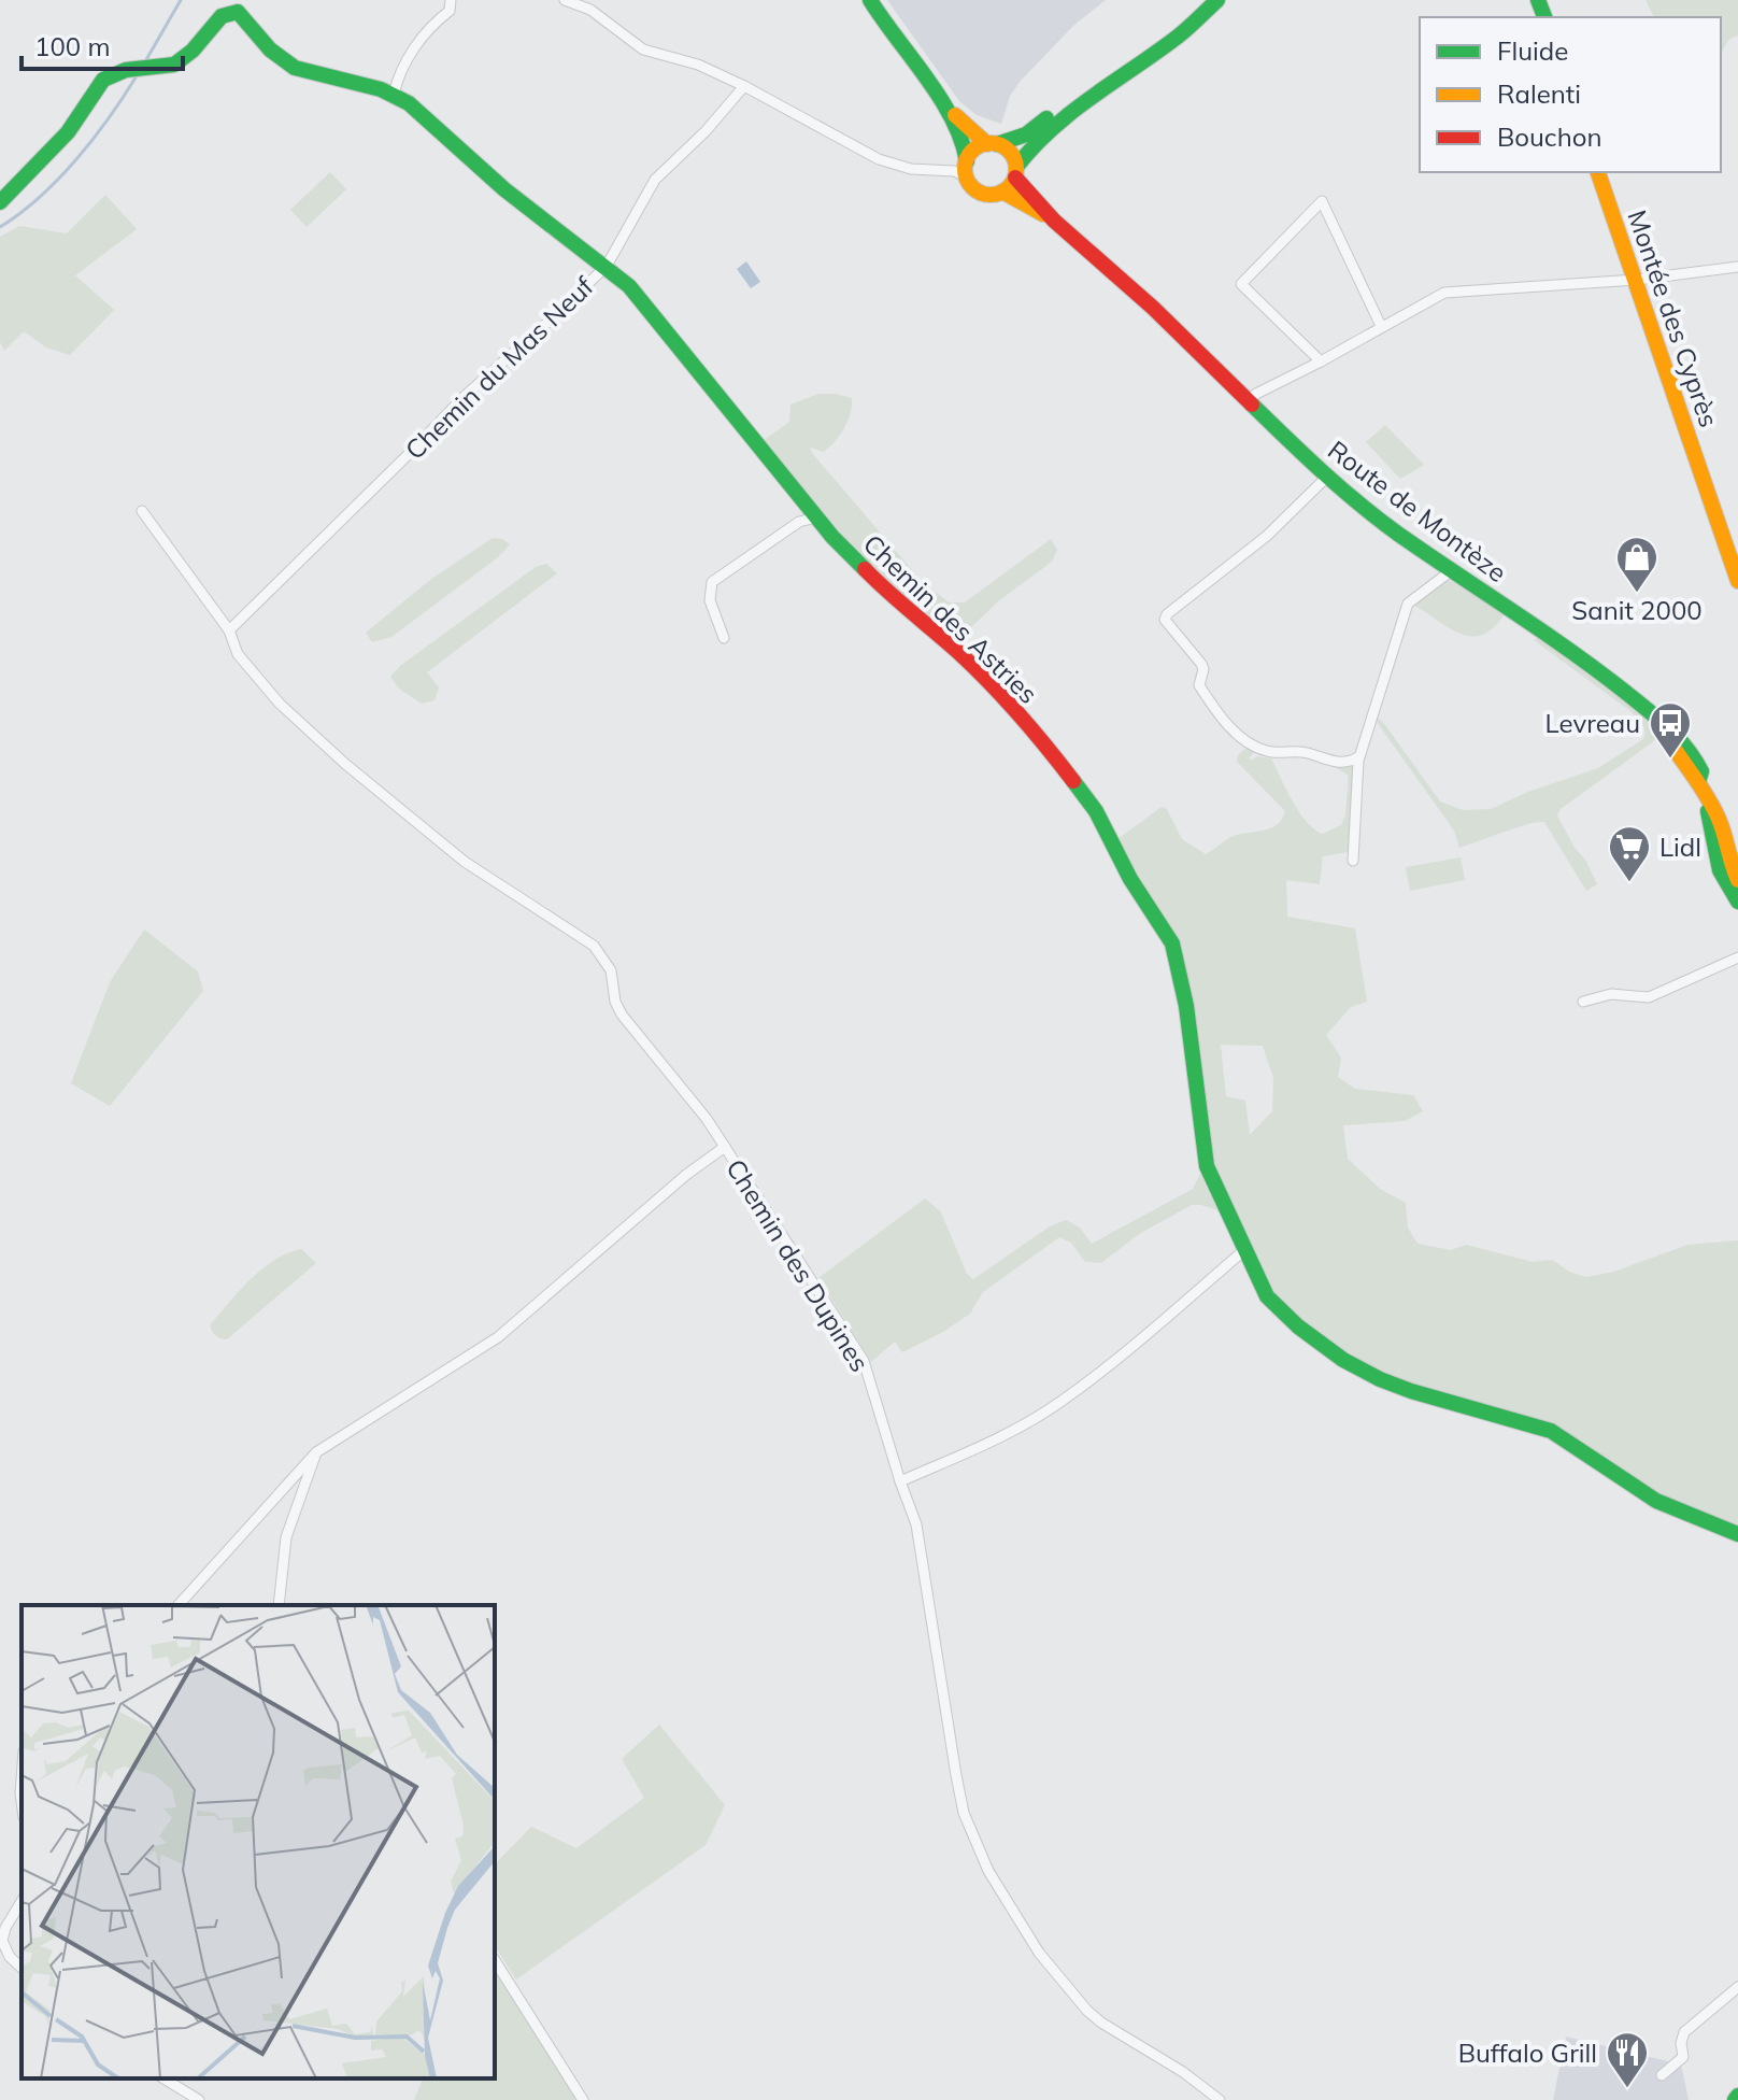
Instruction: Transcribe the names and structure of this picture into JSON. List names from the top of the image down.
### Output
{
  "streets": {
    "street": [
      "Montée des Cyprès",
      "Chemin du Mas Neuf",
      "Route de Montèze",
      "Chemin des Astries",
      "Chemin des Dupines"
    ]
  },
  "crossings": [
    ["Chemin du Mas Neuf", "Chemin des Astries"],
    ["Chemin du Mas Neuf", "Chemin des Dupines"]
  ],
  "places": {
    "shop": ["Sanit 2000"],
    "bus stop": ["Levreau"],
    "supermarket": ["Lidl"],
    "restaurant": ["Buffalo Grill"]
  },
  "legend": ["Fluide", "Ralenti", "Bouchon"],
  "scale_bar": "100 m"
}
